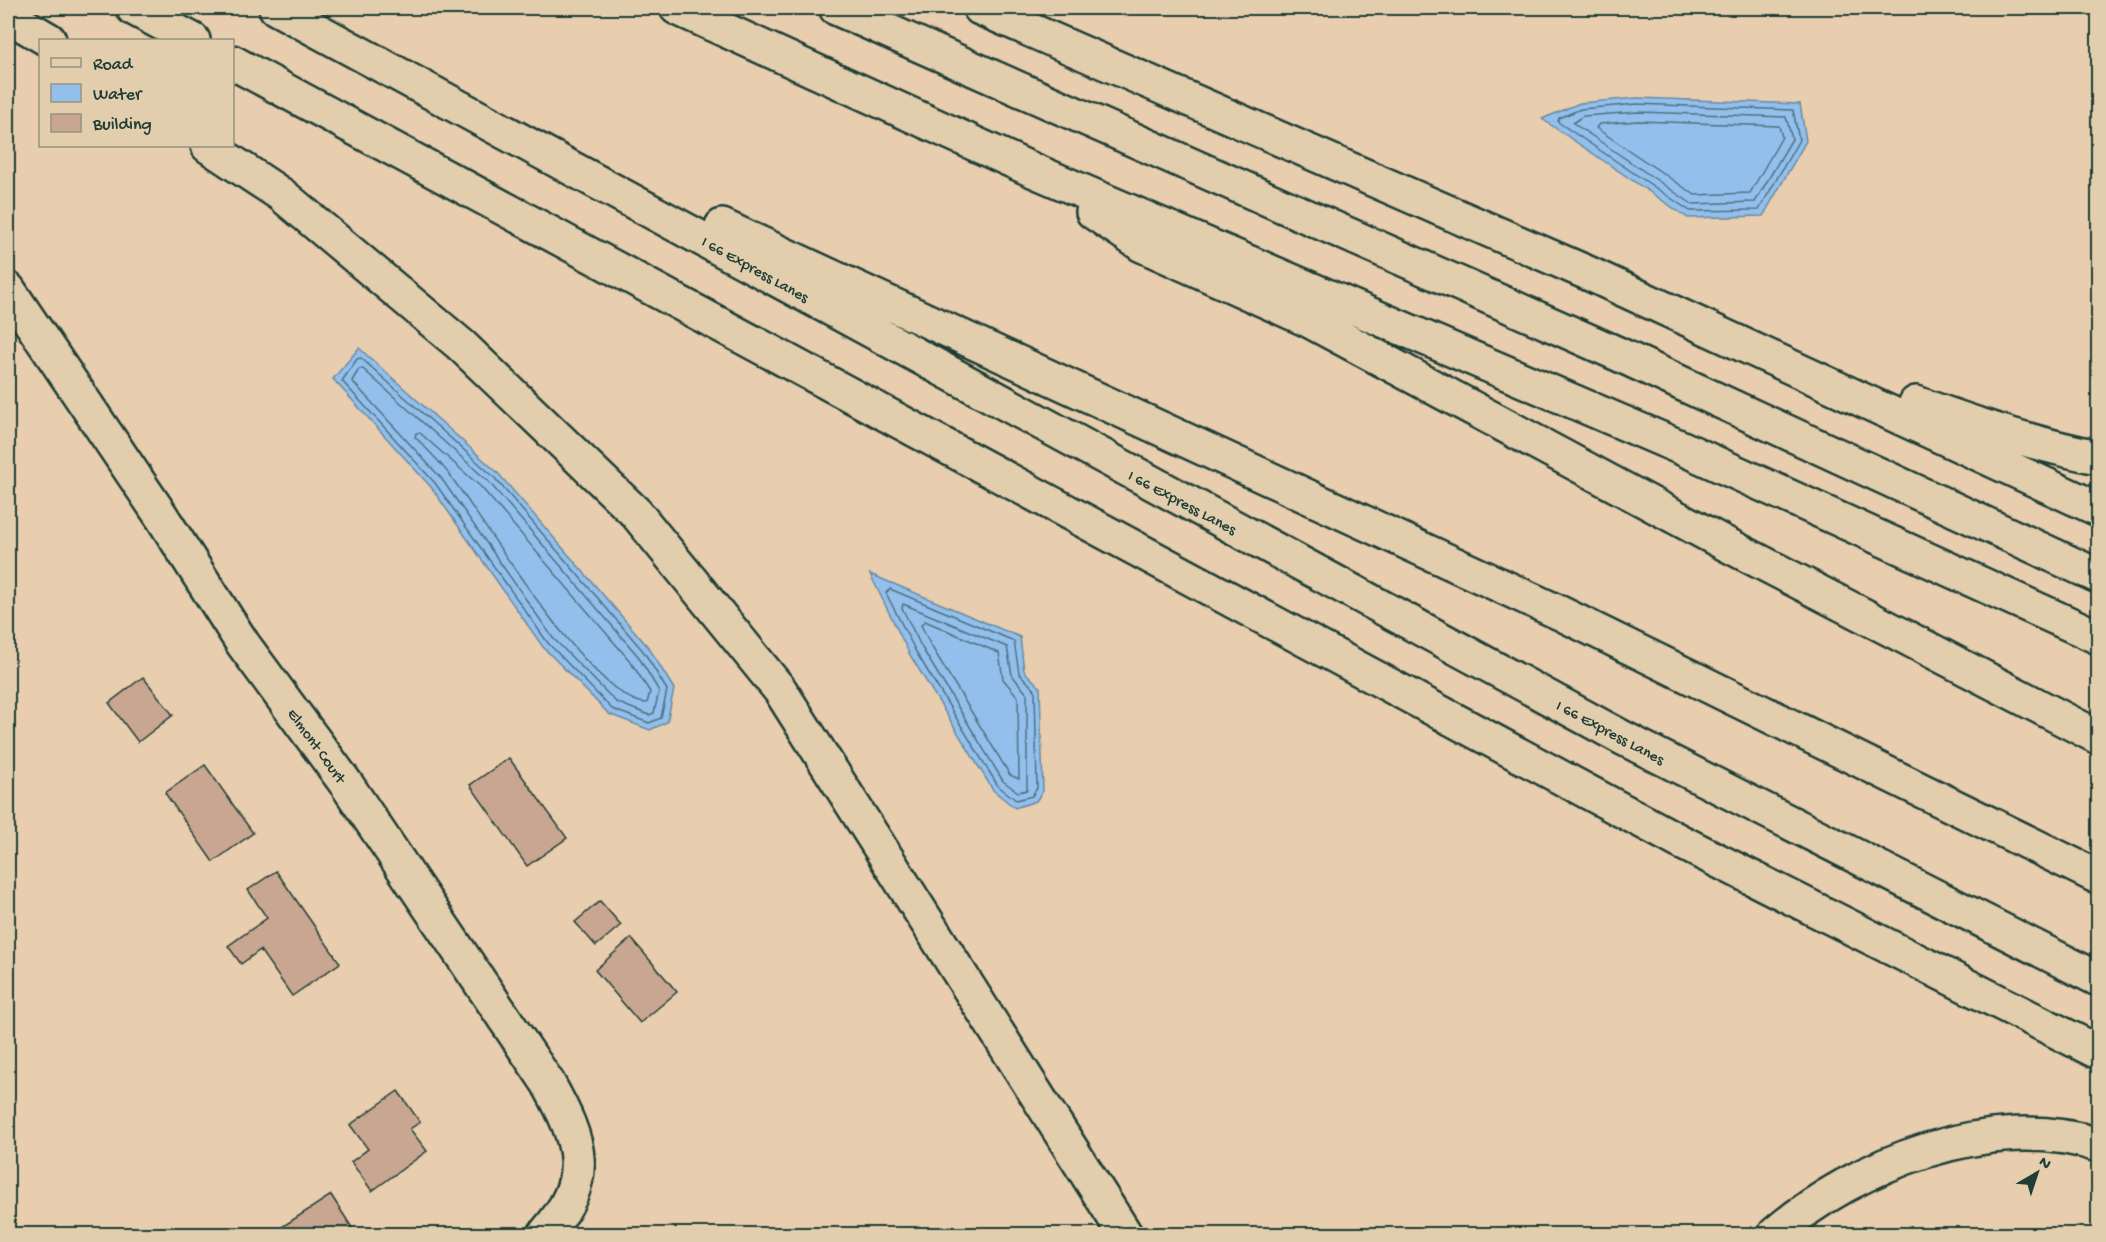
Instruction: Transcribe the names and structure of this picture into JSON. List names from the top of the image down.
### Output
{
  "streets": {
    "main road": ["I 66 Express Lanes", "Elmont Court"]
  },
  "legend": ["Road", "Water", "Building"],
  "north": "top right"
}
